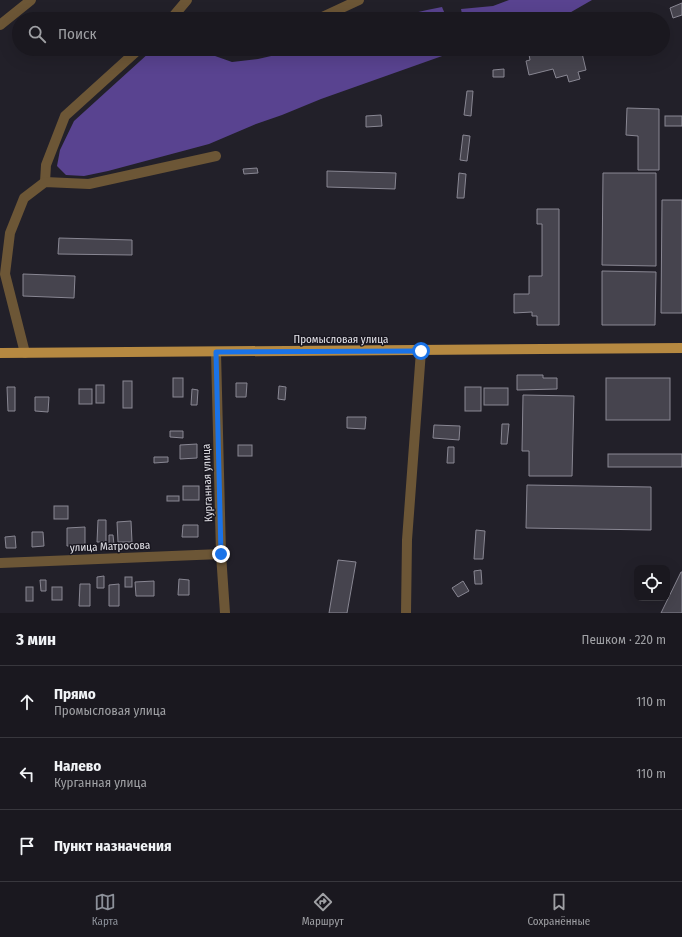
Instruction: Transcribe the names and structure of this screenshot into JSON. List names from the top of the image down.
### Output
{
  "streets": {
    "main road": ["Промысловая улица"],
    "street": ["Курганная улица", "улица Матросова"]
  },
  "crossings": [
    ["Промысловая улица", "Курганная улица"],
    ["Курганная улица", "улица Матросова"]
  ],
  "page": {
    "search": "Поиск",
    "heading": ["3 мин", "Пешком · 220 m"],
    "list": [
      ["Прямо", "Промысловая улица", "110 m"],
      ["Налево", "Курганная улица", "110 m"],
      "Пункт назначения"
    ],
    "nav": ["Карта", "Маршрут", "Сохранённые"]
  }
}
